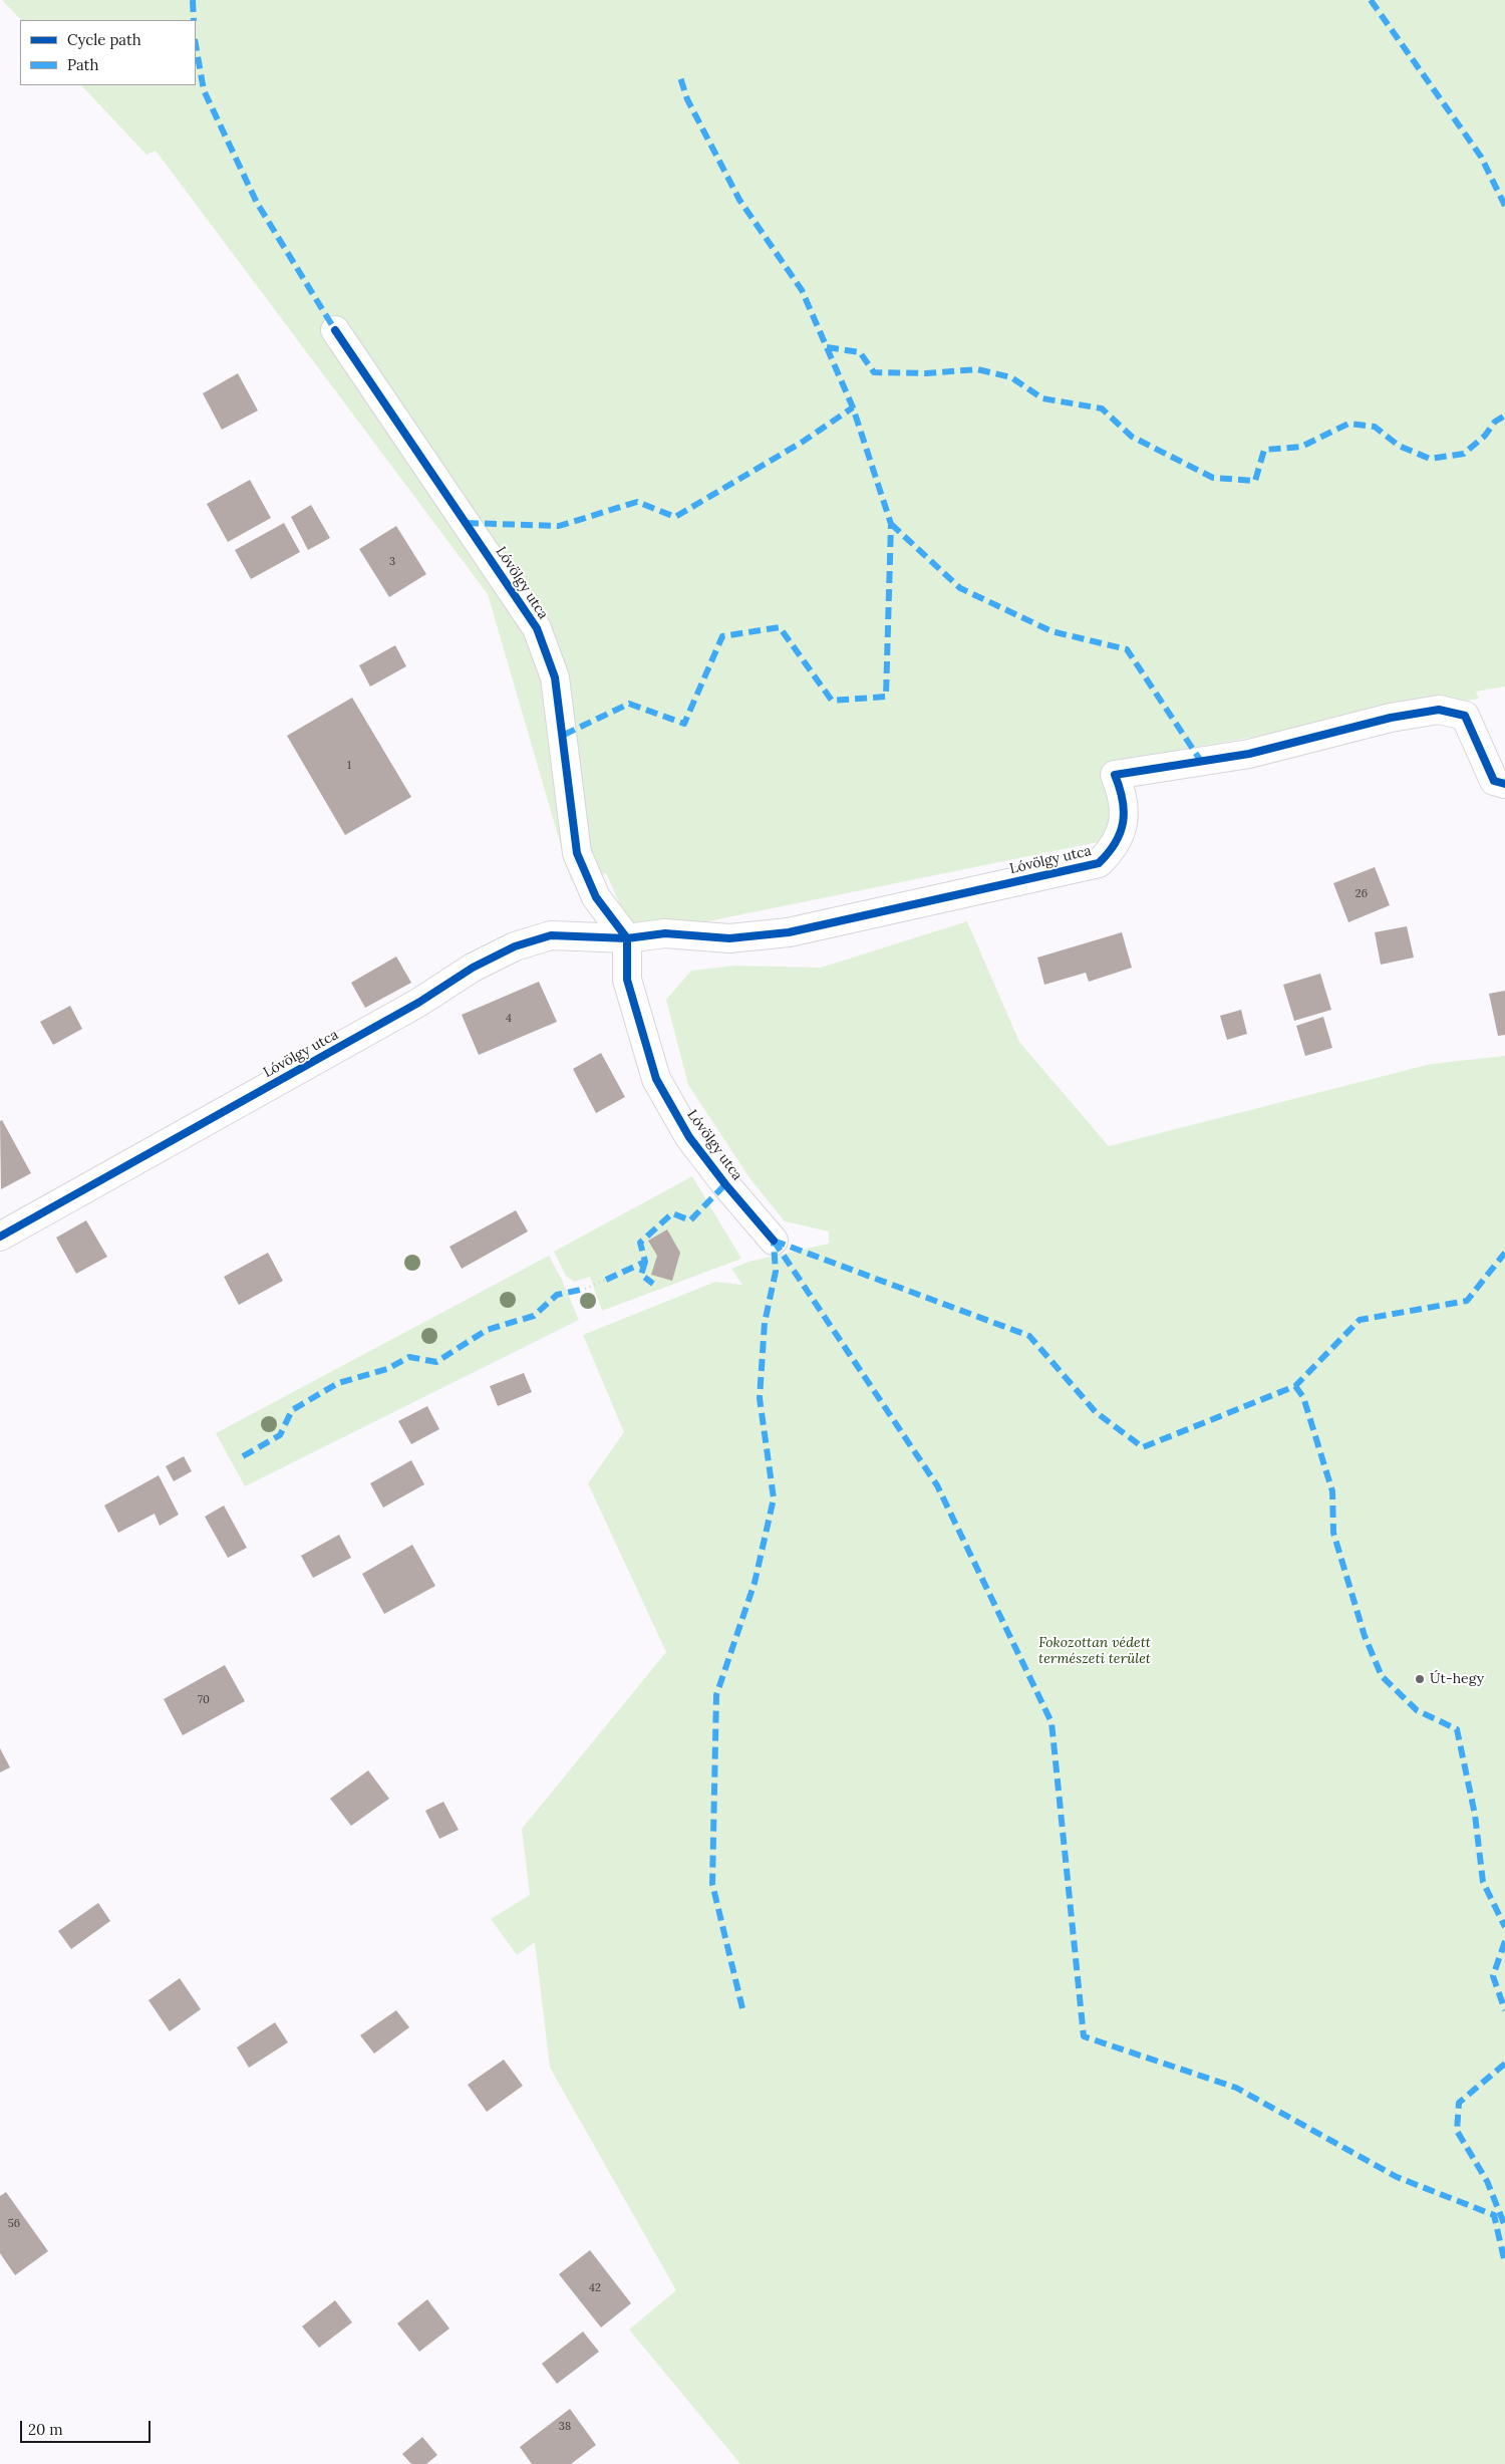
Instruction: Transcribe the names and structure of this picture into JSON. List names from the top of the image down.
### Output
{
  "streets": {
    "street": ["Lóvölgy utca"]
  },
  "parks": ["Fokozottan védett természeti terület"],
  "places": ["Út-hegy"],
  "house_numbers": [
    "3",
    "1",
    "26",
    "4",
    "70",
    "56",
    "42",
    "38"
  ],
  "legend": ["Cycle path", "Path"],
  "scale_bar": "20 m"
}
